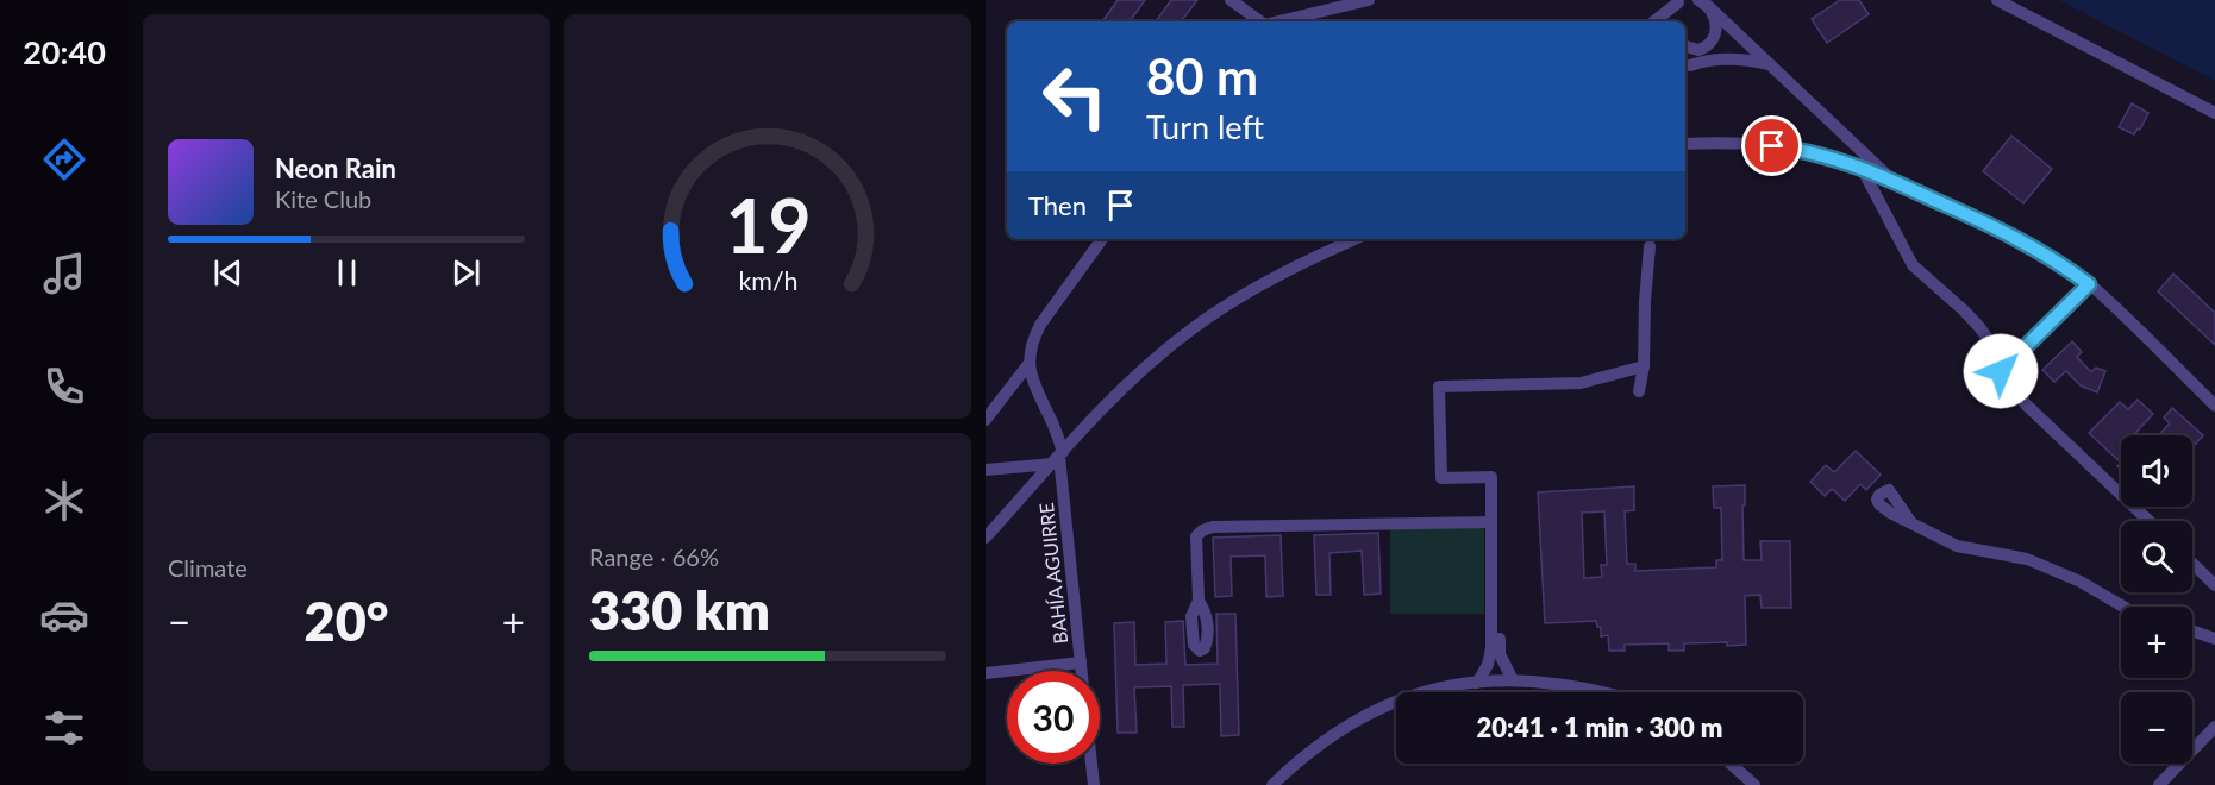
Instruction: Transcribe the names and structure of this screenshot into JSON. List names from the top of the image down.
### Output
{
  "streets": {
    "street": ["BAHÍA AGUIRRE"]
  },
  "page": {
    "tabs": "20:40",
    "turn": ["80 m", "Turn left"],
    "song": ["Neon Rain", "Kite Club"],
    "then": "Then",
    "tile": [
      "Climate",
      ["Range · 66%", "330 km"]
    ],
    "map_buttons": ["+", "−"],
    "heat": ["−", "20°", "+"],
    "limit": "30",
    "trip": "20:41 · 1 min · 300 m",
    "gauge": ["19", "km/h"]
  }
}
